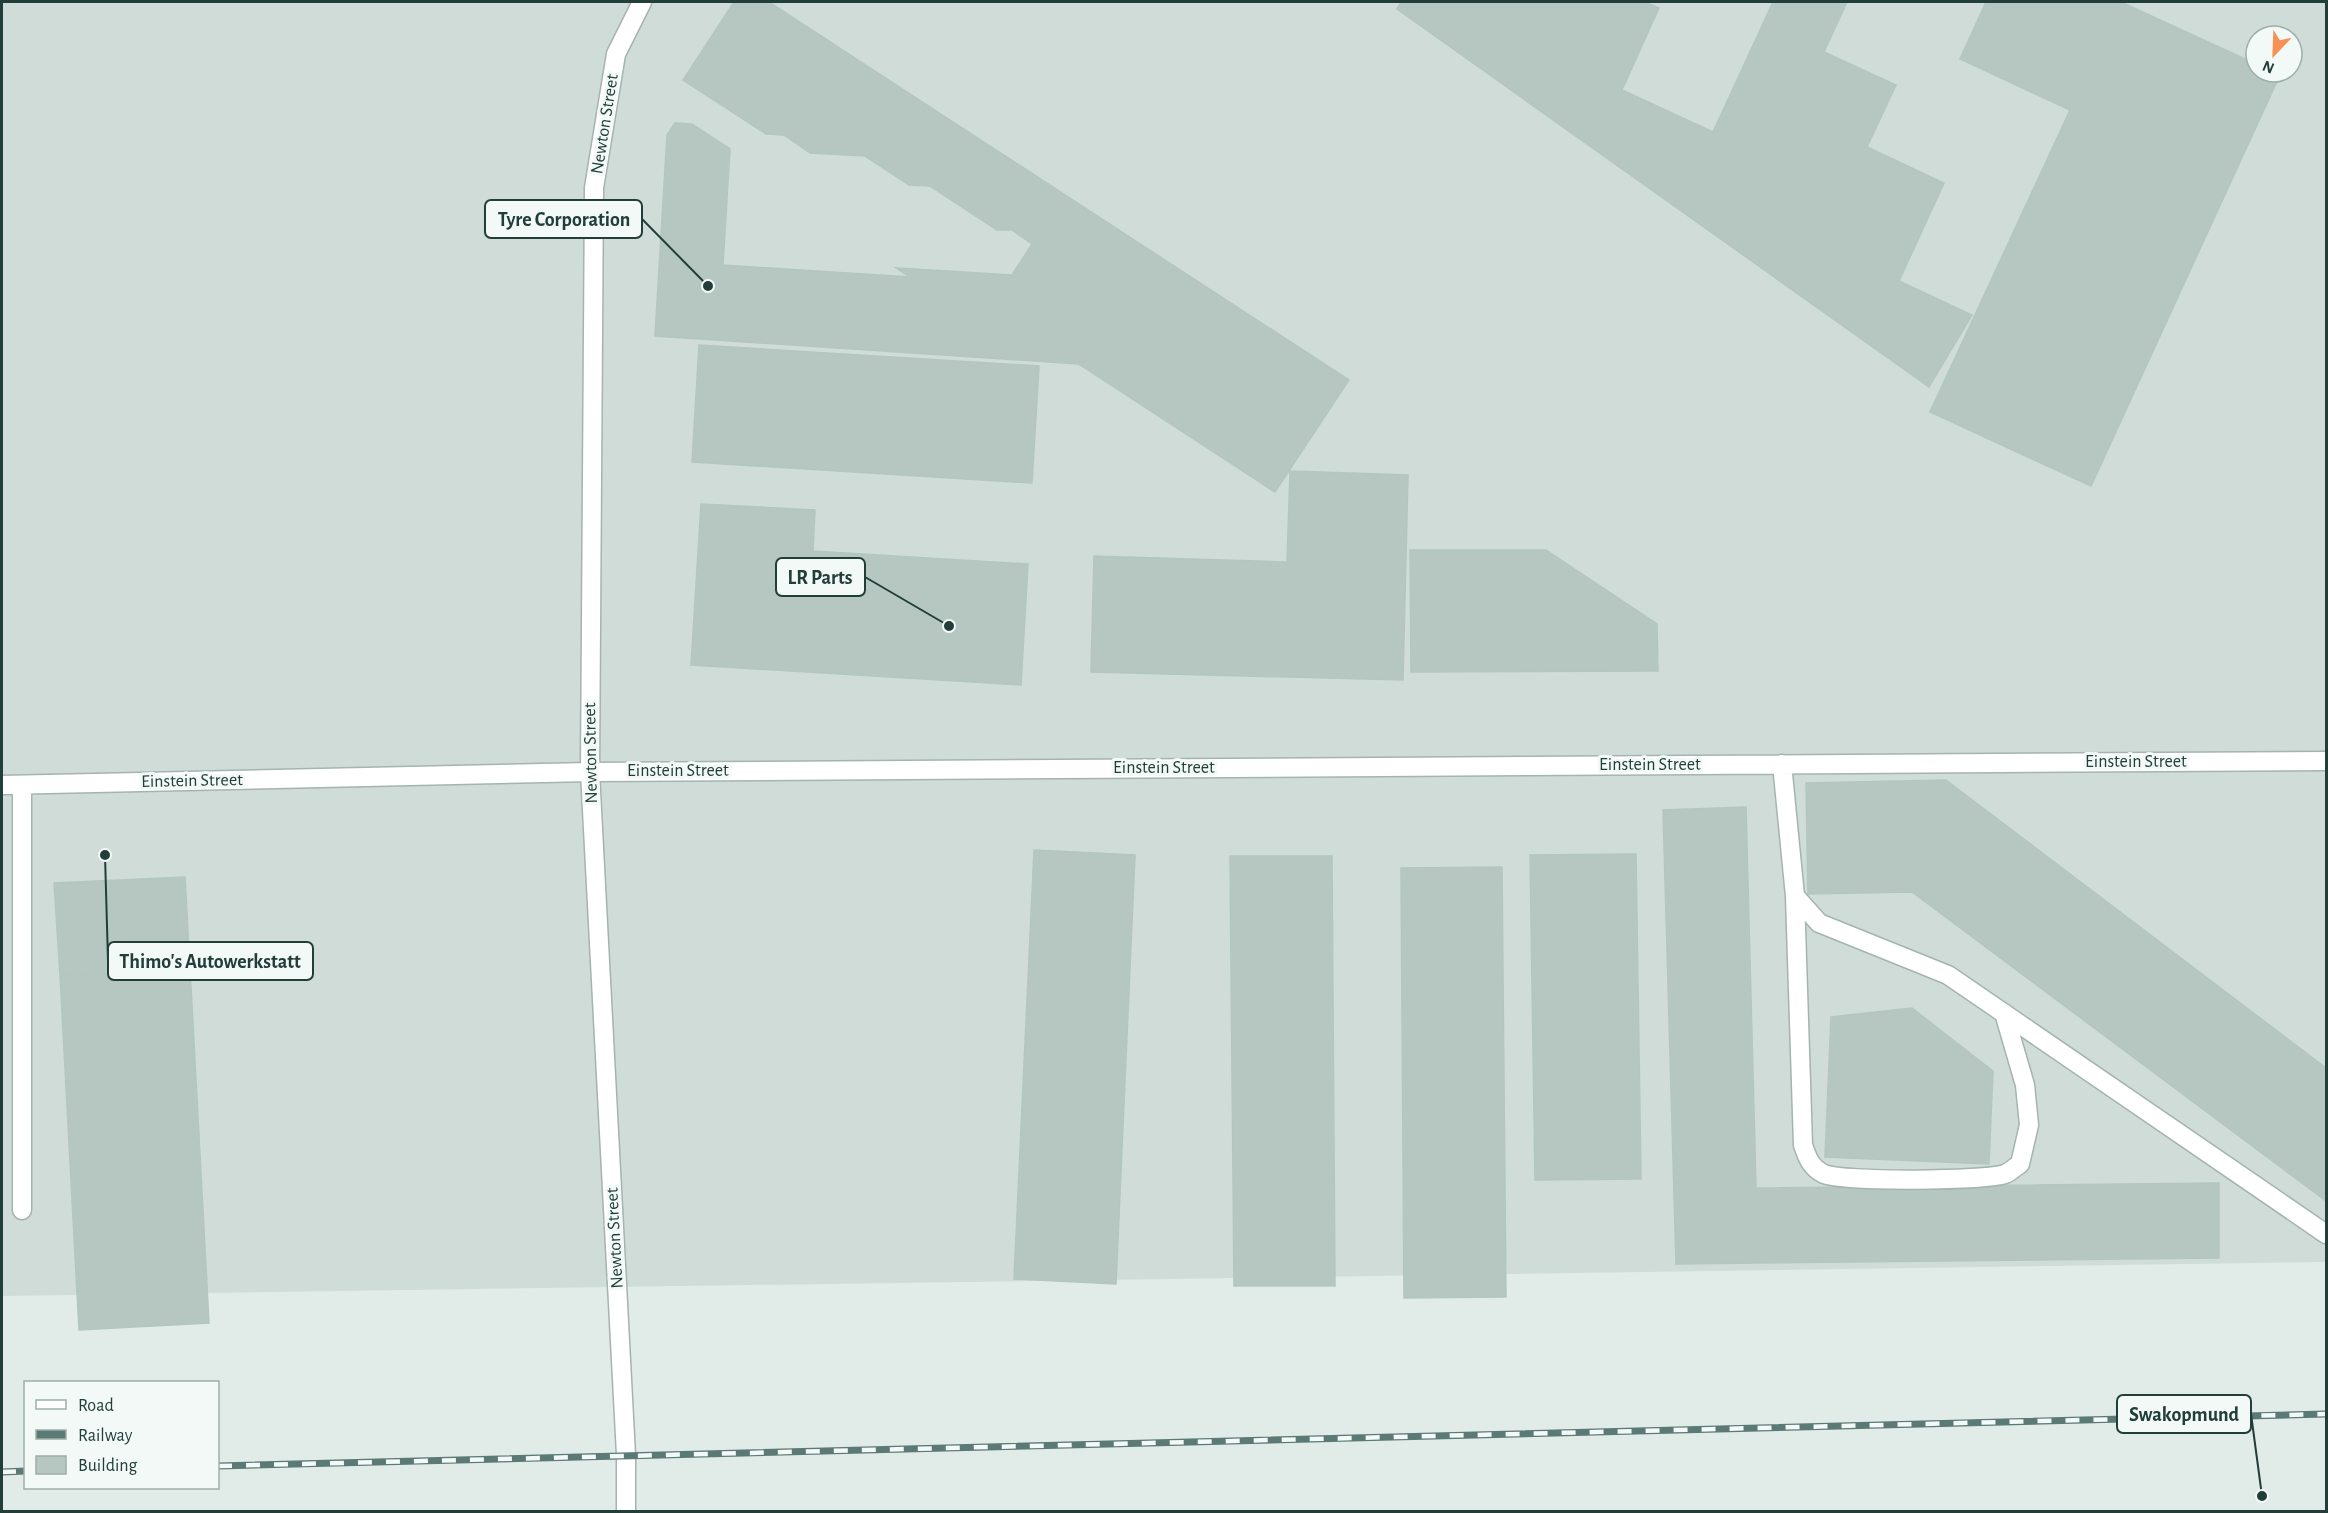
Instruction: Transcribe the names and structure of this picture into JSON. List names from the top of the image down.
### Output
{
  "streets": {
    "street": ["Newton Street", "Einstein Street"]
  },
  "crossings": [
    ["Newton Street", "Einstein Street"]
  ],
  "places": [
    "Tyre Corporation",
    "LR Parts",
    "Thimo's Autowerkstatt",
    "Swakopmund"
  ],
  "legend": ["Road", "Railway", "Building"],
  "north": "bottom left"
}
